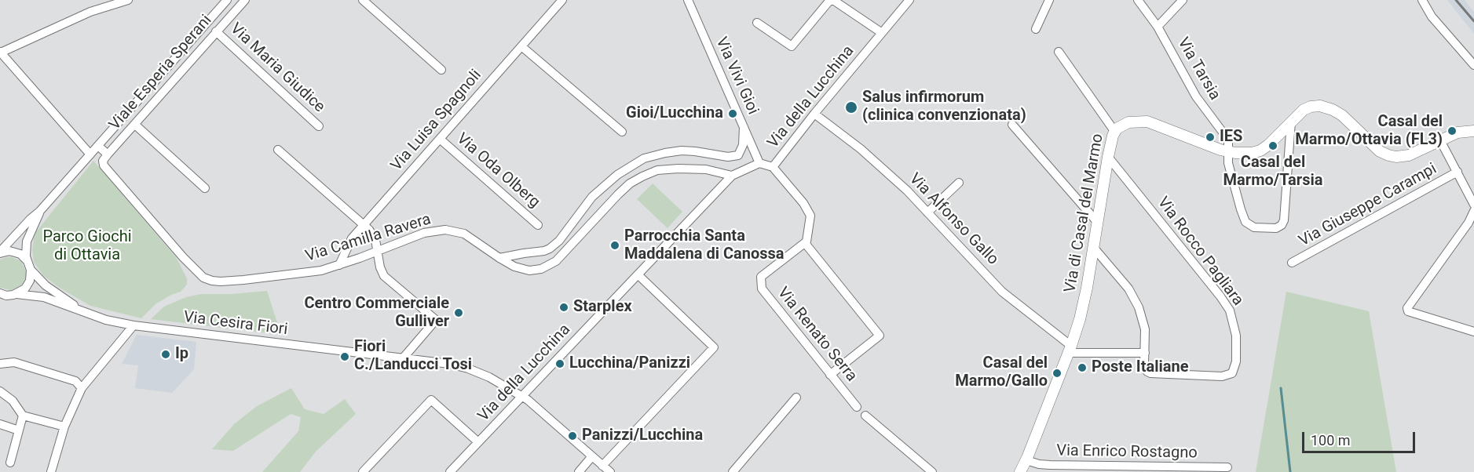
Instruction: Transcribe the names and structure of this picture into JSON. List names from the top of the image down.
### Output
{
  "streets": {
    "main road": ["Via di Casal del Marmo"],
    "street": [
      "Via Maria Giudice",
      "Via Tarsia",
      "Viale Esperia Sperani",
      "Via Vivi Gioi",
      "Via della Lucchina",
      "Via Luisa Spagnoli",
      "Via Oda Olberg",
      "Via Giuseppe Carampi",
      "Via Alfonso Gallo",
      "Via Camilla Ravera",
      "Via Rocco Pagliara",
      "Via Cesira Fiori",
      "Via Renato Serra",
      "Via Enrico Rostagno"
    ]
  },
  "crossings": [
    ["Via Maria Giudice", "Viale Esperia Sperani"],
    ["Via Tarsia", "Via di Casal del Marmo"],
    ["Viale Esperia Sperani", "Via Camilla Ravera"],
    ["Via Vivi Gioi", "Via della Lucchina"],
    ["Via della Lucchina", "Via Alfonso Gallo"],
    ["Via della Lucchina", "Via Camilla Ravera"],
    ["Via della Lucchina", "Via Cesira Fiori"],
    ["Via Luisa Spagnoli", "Via Oda Olberg"],
    ["Via Luisa Spagnoli", "Via Camilla Ravera"],
    ["Via di Casal del Marmo", "Via Alfonso Gallo"],
    ["Via di Casal del Marmo", "Via Rocco Pagliara"],
    ["Via di Casal del Marmo", "Via Enrico Rostagno"]
  ],
  "parks": ["Parco Giochi di Ottavia"],
  "places": [
    "Salus infirmorum (clinica convenzionata)",
    "Gioi/Lucchina",
    "Casal del Marmo/Ottavia (FL3)",
    "IES",
    "Casal del Marmo/Tarsia",
    "Parrocchia Santa Maddalena di Canossa",
    "Starplex",
    "Centro Commerciale Gulliver",
    "Ip",
    "Fiori C./Landucci Tosi",
    "Lucchina/Panizzi",
    "Poste Italiane",
    "Casal del Marmo/Gallo",
    "Panizzi/Lucchina"
  ],
  "scale_bar": "100 m"
}
